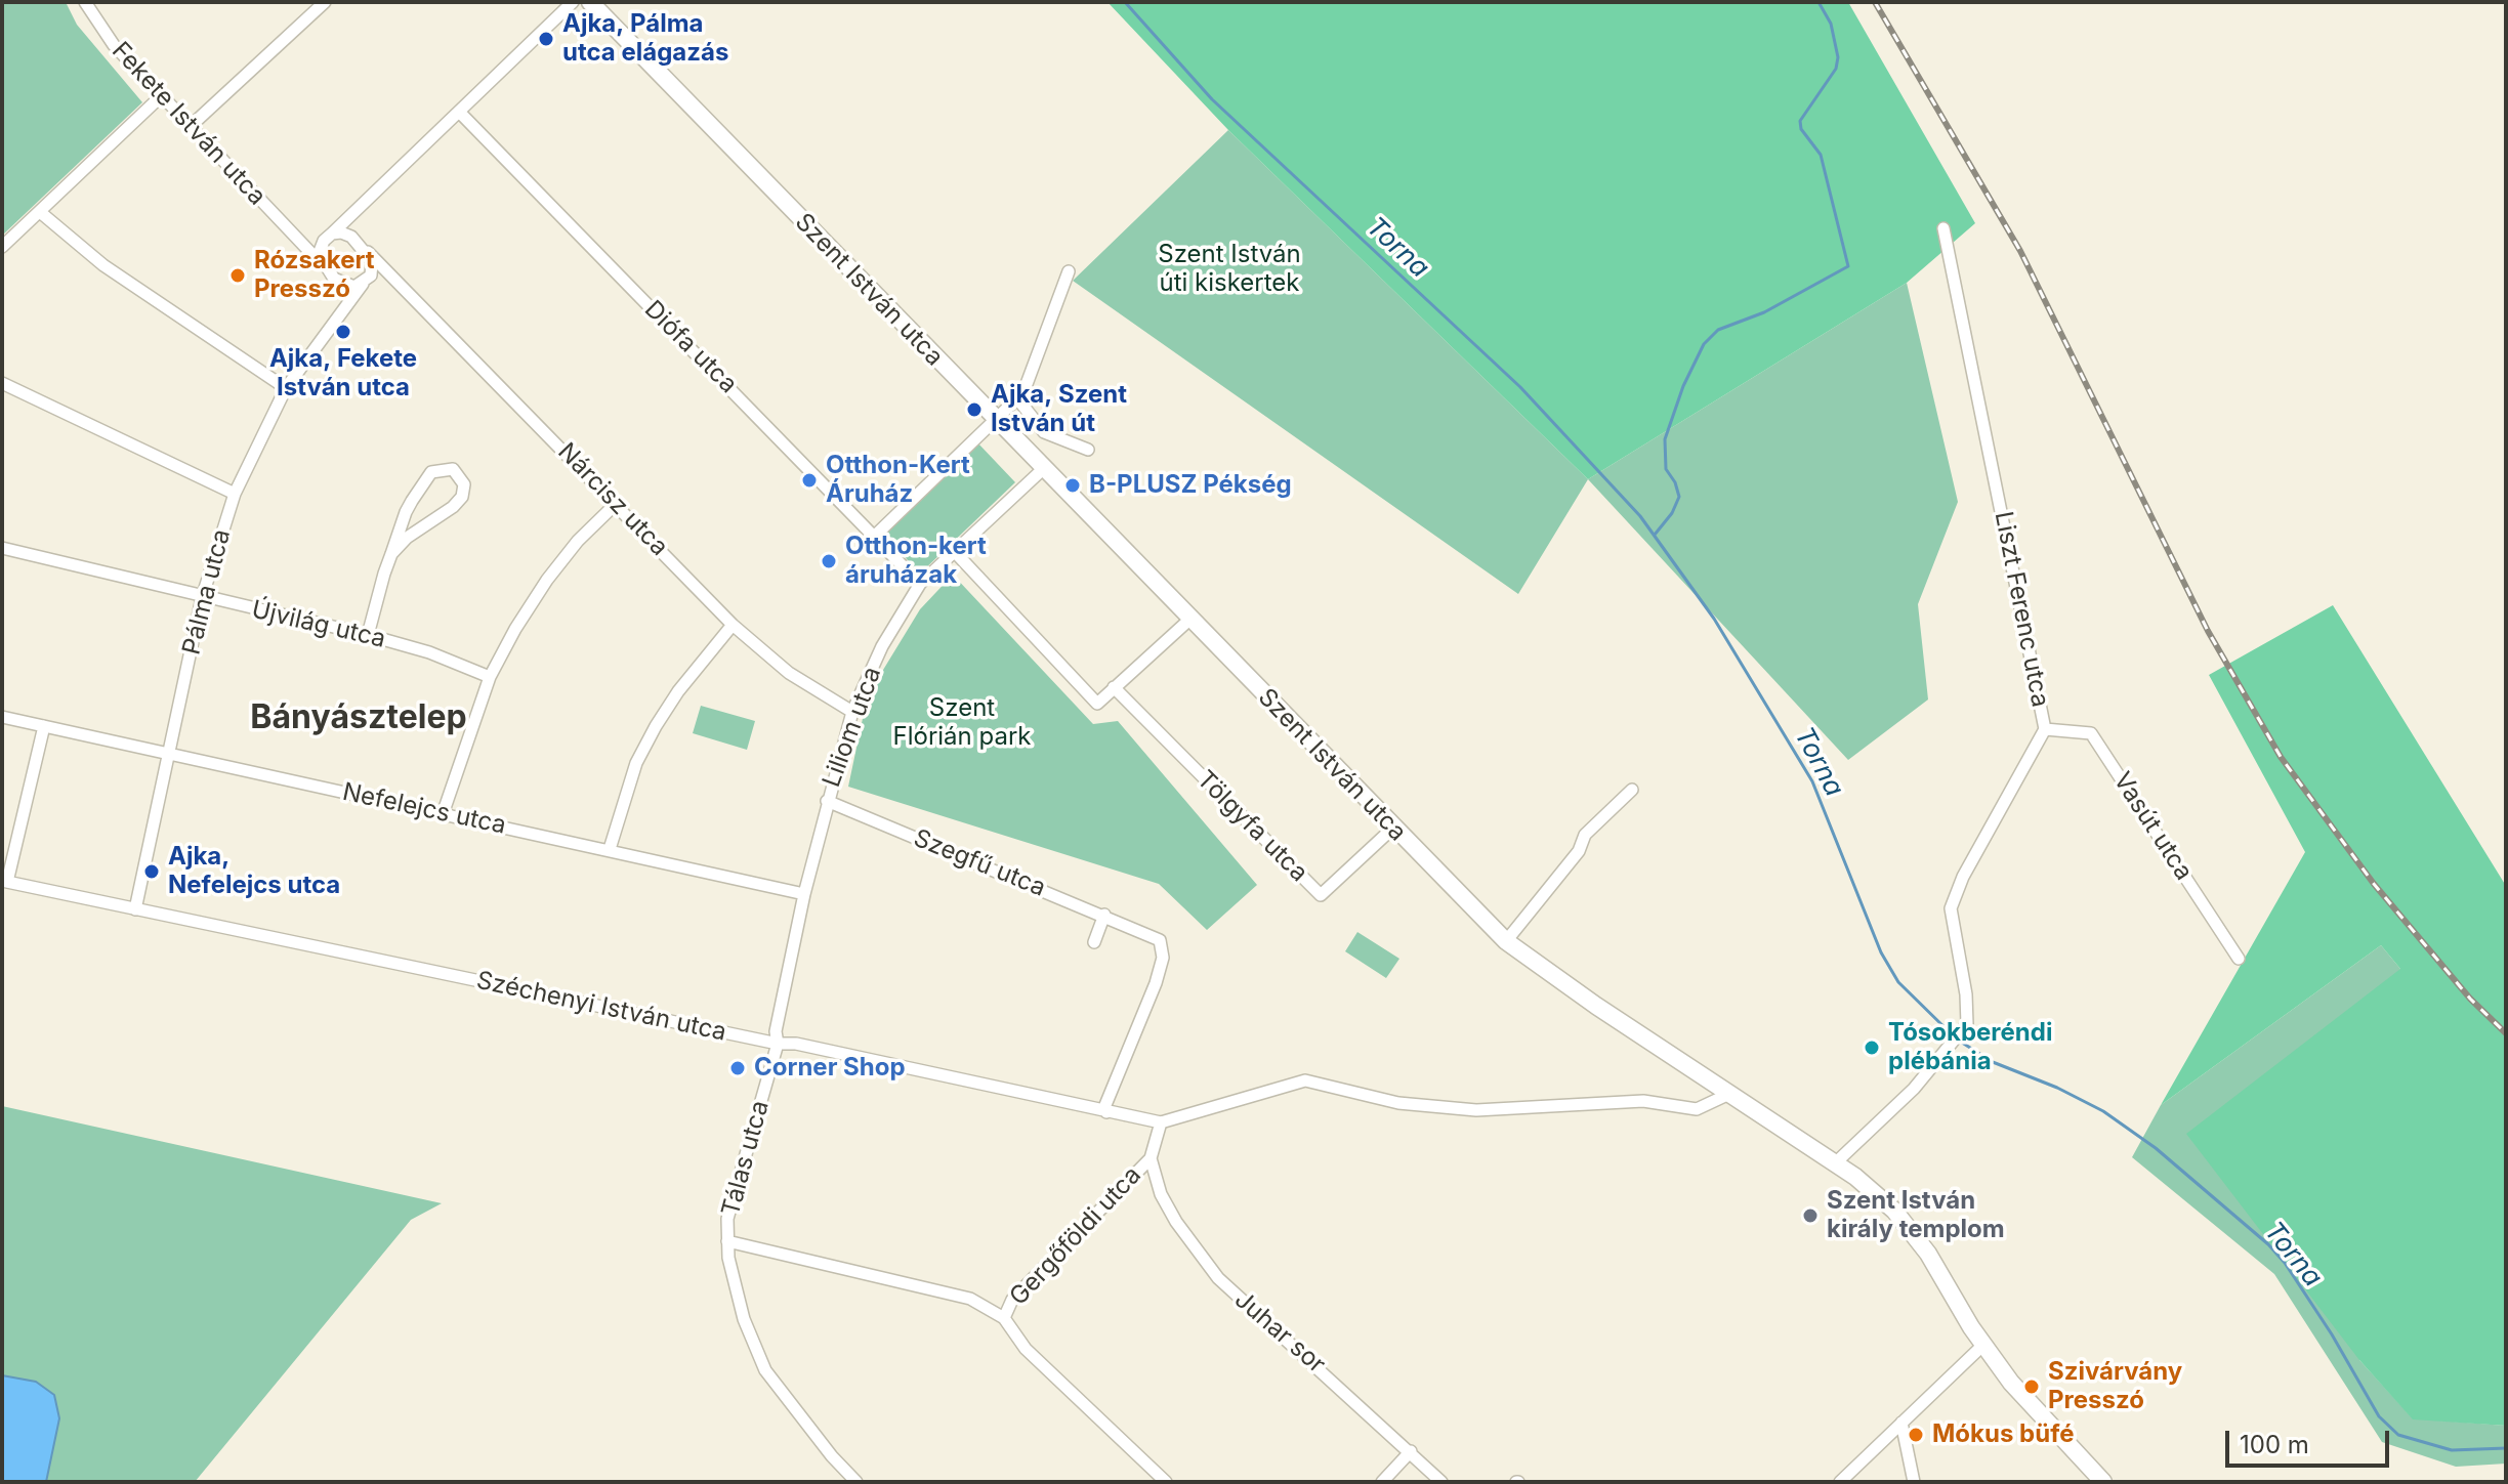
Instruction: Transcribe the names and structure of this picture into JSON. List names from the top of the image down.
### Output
{
  "streets": {
    "main road": ["Szent István utca"],
    "street": [
      "Fekete István utca",
      "Diófa utca",
      "Nárcisz utca",
      "Pálma utca",
      "Liszt Ferenc utca",
      "Újvilág utca",
      "Liliom utca",
      "Nefelejcs utca",
      "Tölgyfa utca",
      "Vasút utca",
      "Szegfű utca",
      "Széchenyi István utca",
      "Tálas utca",
      "Gergőföldi utca",
      "Juhar sor"
    ]
  },
  "crossings": [
    ["Fekete István utca", "Nárcisz utca"],
    ["Fekete István utca", "Pálma utca"],
    ["Szent István utca", "Liszt Ferenc utca"],
    ["Szent István utca", "Liliom utca"],
    ["Szent István utca", "Tölgyfa utca"],
    ["Szent István utca", "Széchenyi István utca"],
    ["Diófa utca", "Liliom utca"],
    ["Nárcisz utca", "Pálma utca"],
    ["Nárcisz utca", "Liliom utca"],
    ["Pálma utca", "Újvilág utca"],
    ["Pálma utca", "Nefelejcs utca"],
    ["Pálma utca", "Széchenyi István utca"],
    ["Liszt Ferenc utca", "Vasút utca"],
    ["Liliom utca", "Nefelejcs utca"],
    ["Liliom utca", "Szegfű utca"],
    ["Liliom utca", "Széchenyi István utca"],
    ["Liliom utca", "Tálas utca"],
    ["Szegfű utca", "Széchenyi István utca"],
    ["Széchenyi István utca", "Tálas utca"],
    ["Széchenyi István utca", "Gergőföldi utca"],
    ["Gergőföldi utca", "Juhar sor"]
  ],
  "districts": ["Bányásztelep"],
  "water": ["Torna"],
  "parks": ["Szent István úti kiskertek", "Szent Flórián park"],
  "places": [
    "Ajka, Pálma utca elágazás",
    "Rózsakert Presszó",
    "Ajka, Fekete István utca",
    "Ajka, Szent István út",
    "Otthon-Kert Áruház",
    "B-PLUSZ Pékség",
    "Otthon-kert áruházak",
    "Ajka, Nefelejcs utca",
    "Tósokberéndi plébánia",
    "Corner Shop",
    "Szent István király templom",
    "Szivárvány Presszó",
    "Mókus büfé"
  ],
  "scale_bar": "100 m"
}
